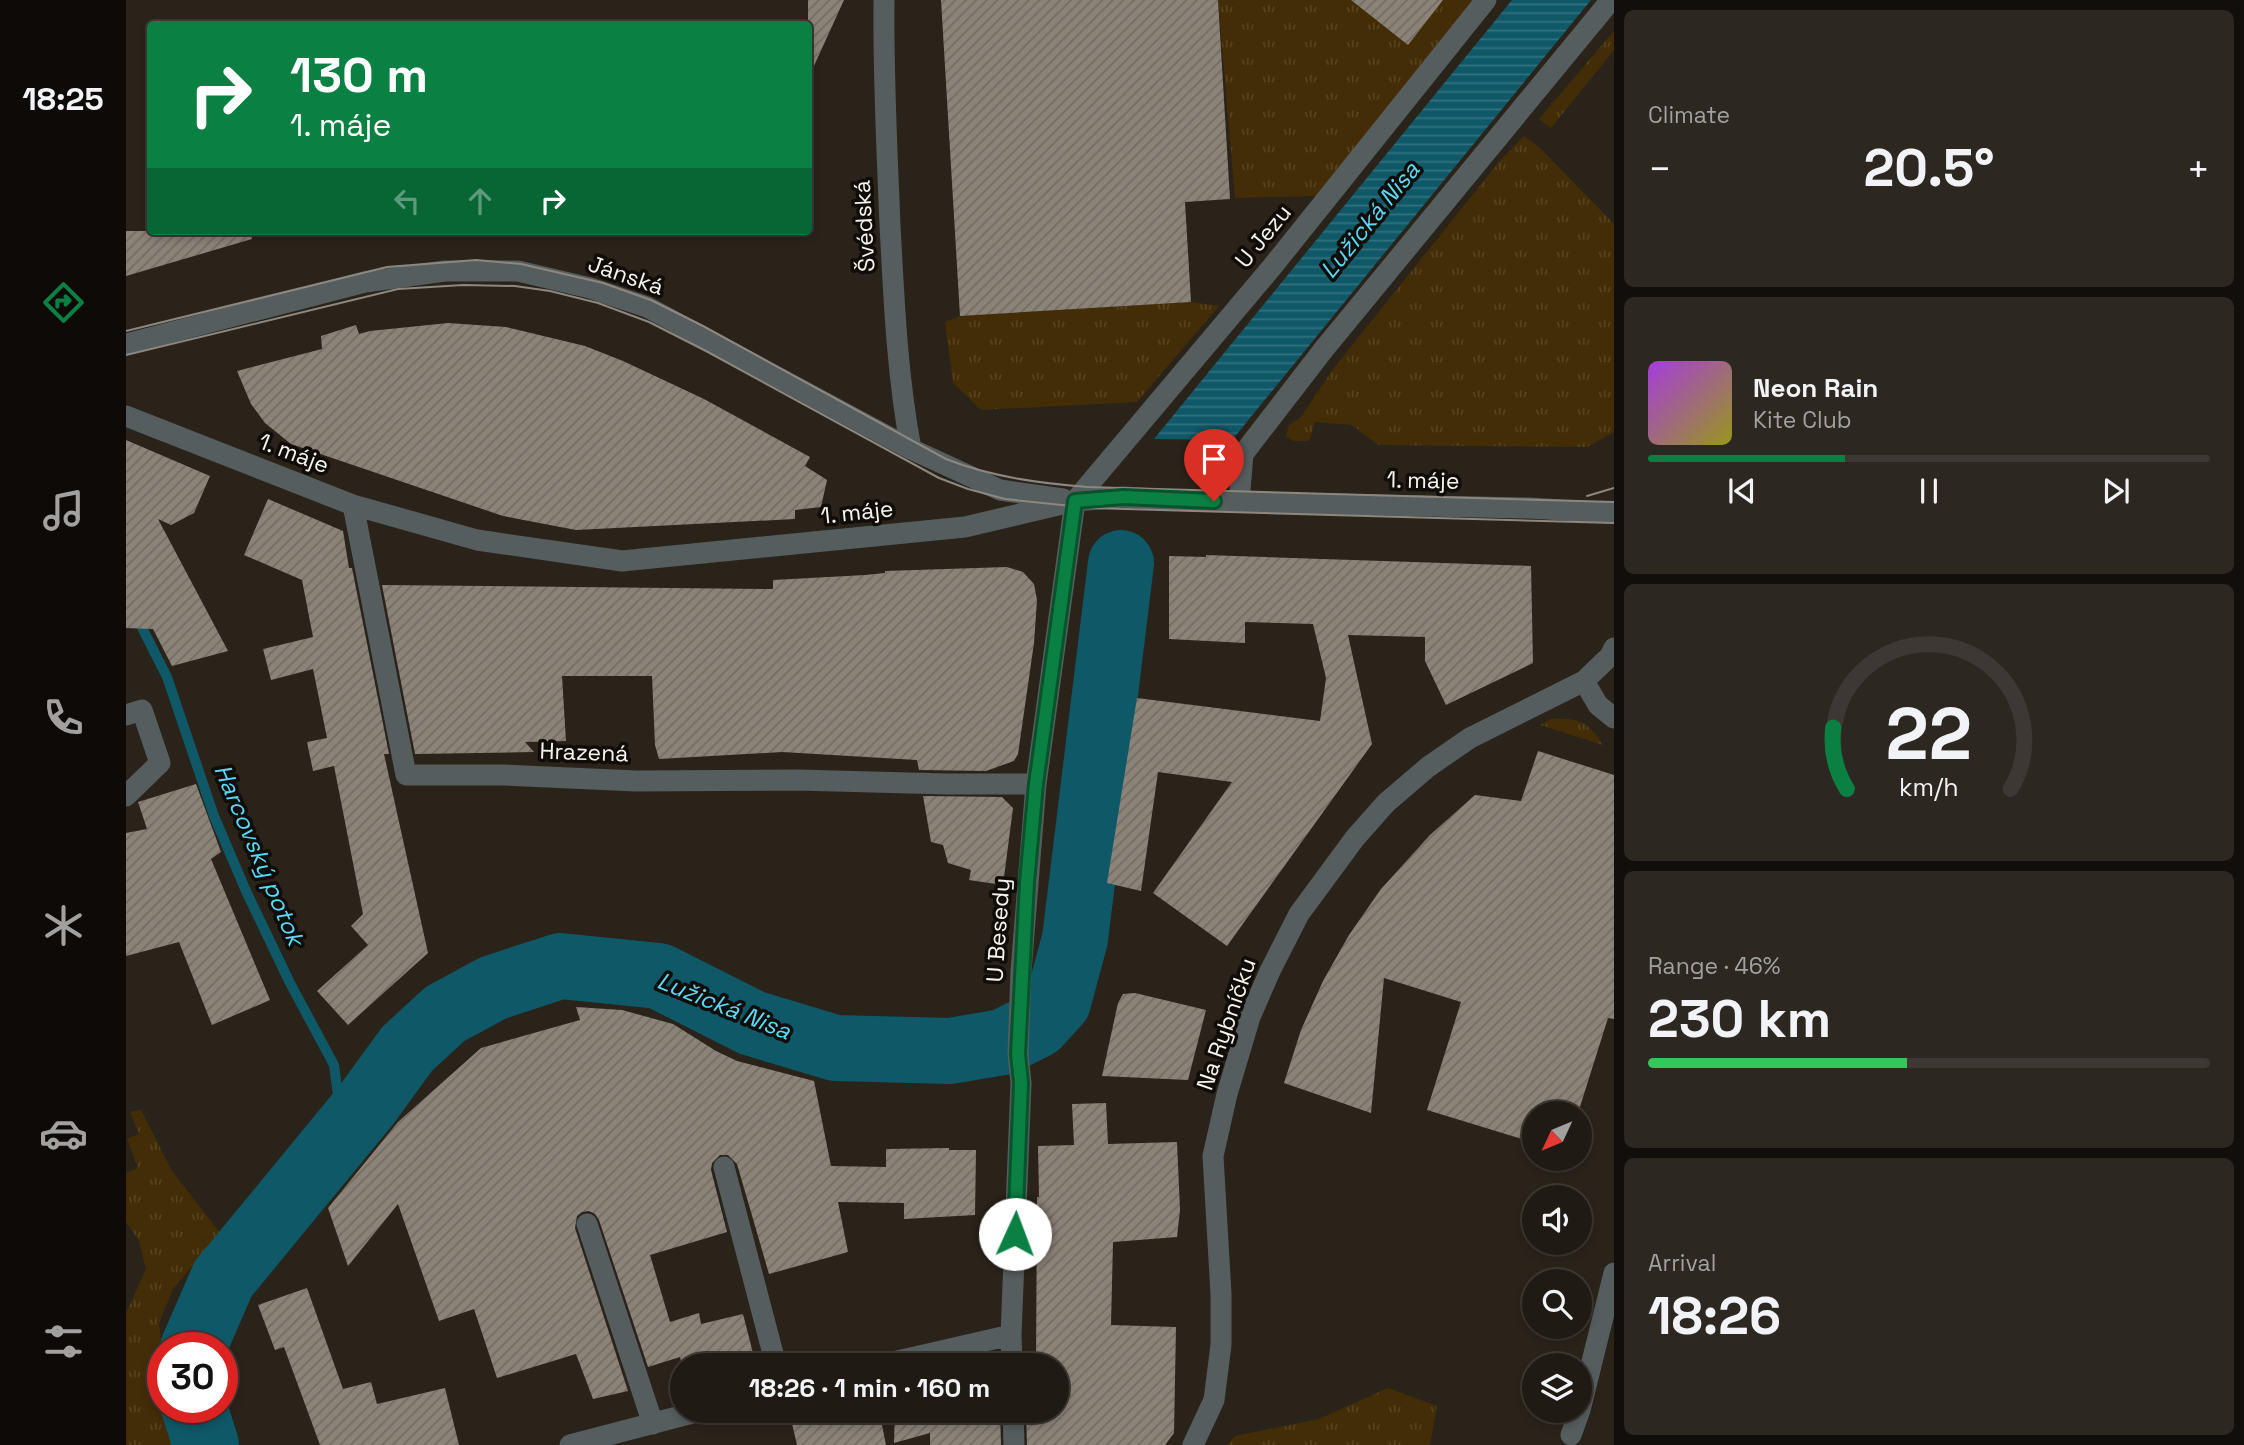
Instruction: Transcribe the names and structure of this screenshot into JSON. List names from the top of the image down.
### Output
{
  "streets": {
    "street": [
      "Švédská",
      "U Jezu",
      "Jánská",
      "1. máje",
      "Hrazená",
      "U Besedy",
      "Na Rybníčku"
    ]
  },
  "crossings": [
    ["Švédská", "Jánská"],
    ["U Jezu", "Jánská"],
    ["U Jezu", "1. máje"],
    ["U Jezu", "U Besedy"],
    ["Jánská", "1. máje"],
    ["Jánská", "U Besedy"],
    ["1. máje", "Hrazená"],
    ["1. máje", "U Besedy"],
    ["Hrazená", "U Besedy"]
  ],
  "water": ["Lužická Nisa", "Harcovský potok"],
  "north": "bottom left",
  "page": {
    "tabs": "18:25",
    "tile": [
      "Climate",
      ["Range · 46%", "230 km"],
      ["Arrival", "18:26"]
    ],
    "turn": ["130 m", "1. máje"],
    "heat": ["−", "20.5°", "+"],
    "song": ["Neon Rain", "Kite Club"],
    "limit": "30",
    "trip": "18:26 · 1 min · 160 m",
    "gauge": ["22", "km/h"]
  }
}
